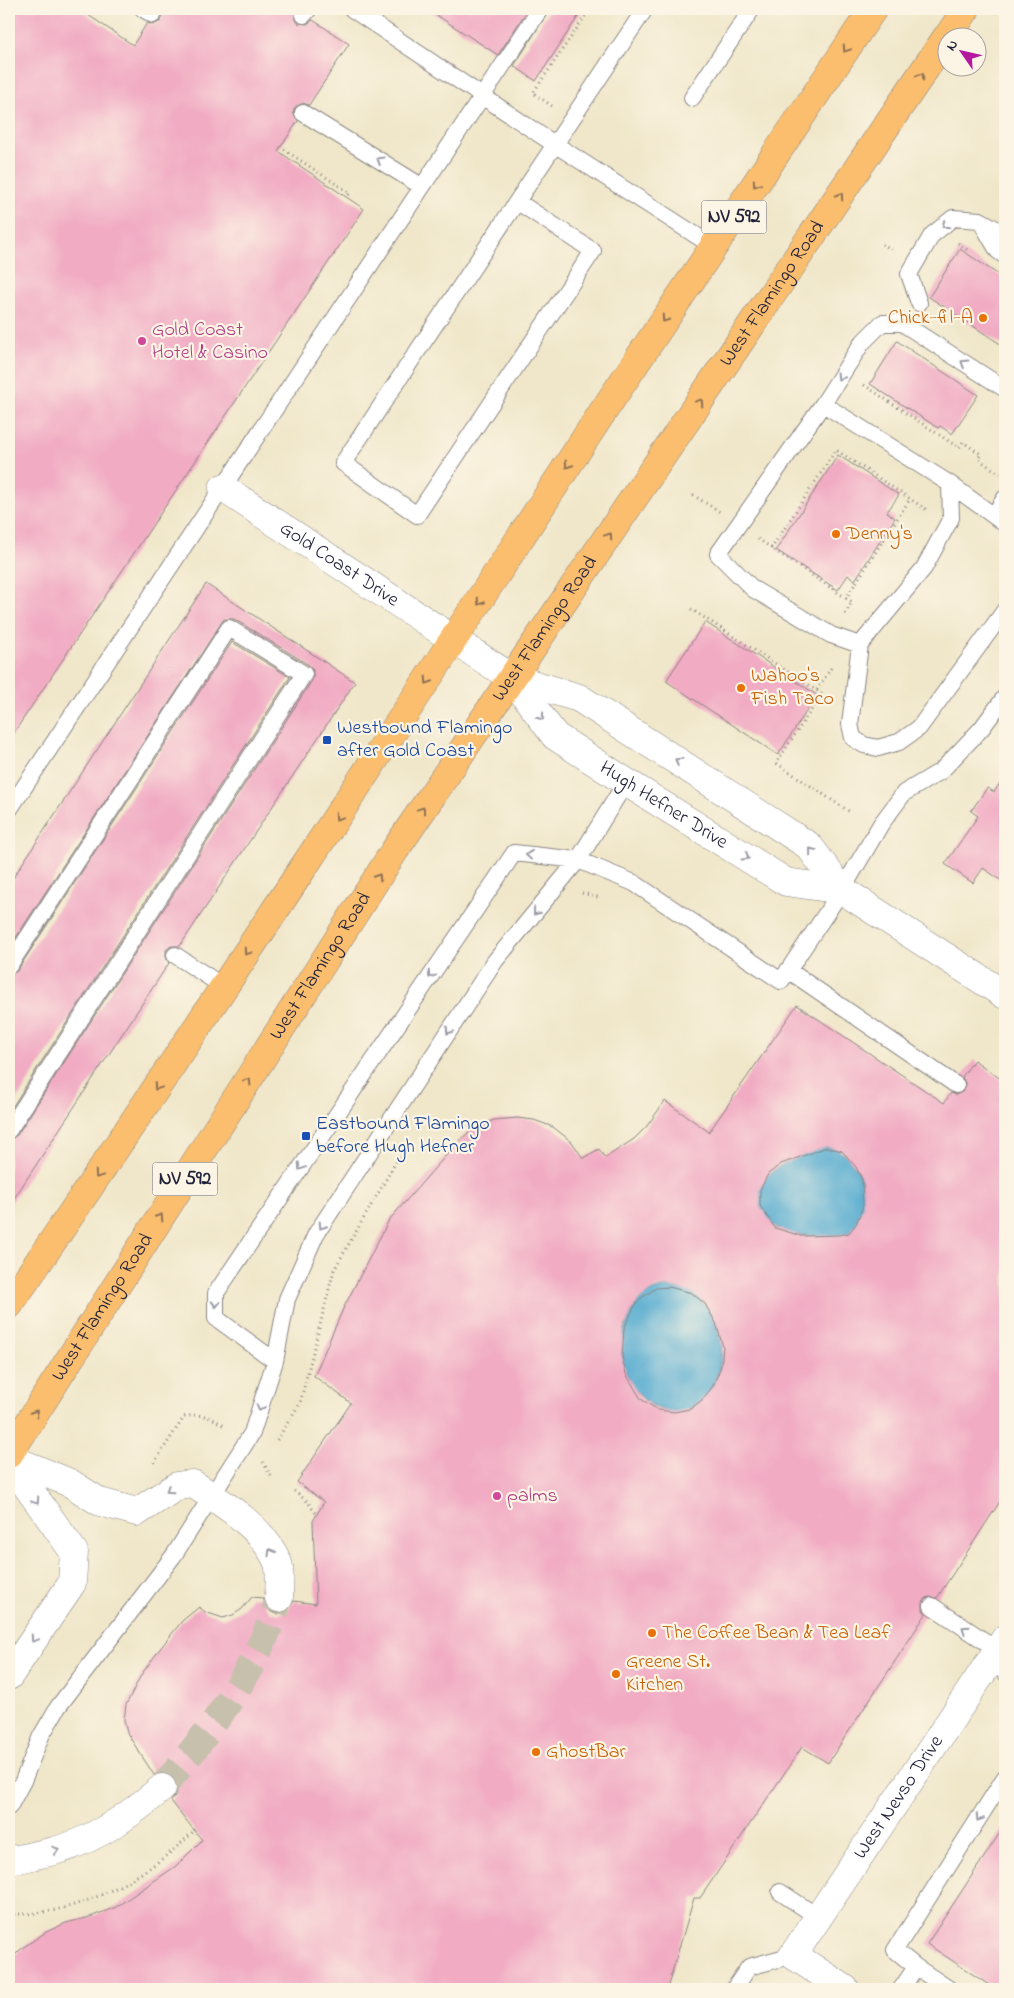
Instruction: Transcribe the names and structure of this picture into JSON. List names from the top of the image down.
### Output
{
  "streets": {
    "main road": ["NV 592", "West Flamingo Road"],
    "street": ["Gold Coast Drive", "Hugh Hefner Drive", "West Nevso Drive"]
  },
  "crossings": [
    ["NV 592", "Gold Coast Drive"],
    ["NV 592", "Hugh Hefner Drive"],
    ["West Flamingo Road", "Hugh Hefner Drive"],
    ["Gold Coast Drive", "Hugh Hefner Drive"]
  ],
  "places": {
    "other": [
      "Chick-fil-A",
      "Gold Coast Hotel & Casino",
      "Denny's",
      "Wahoo's Fish Taco",
      "palms",
      "The Coffee Bean & Tea Leaf",
      "Greene St. Kitchen",
      "GhostBar"
    ],
    "transit": ["Westbound Flamingo after Gold Coast", "Eastbound Flamingo before Hugh Hefner"]
  },
  "north": "top left"
}
